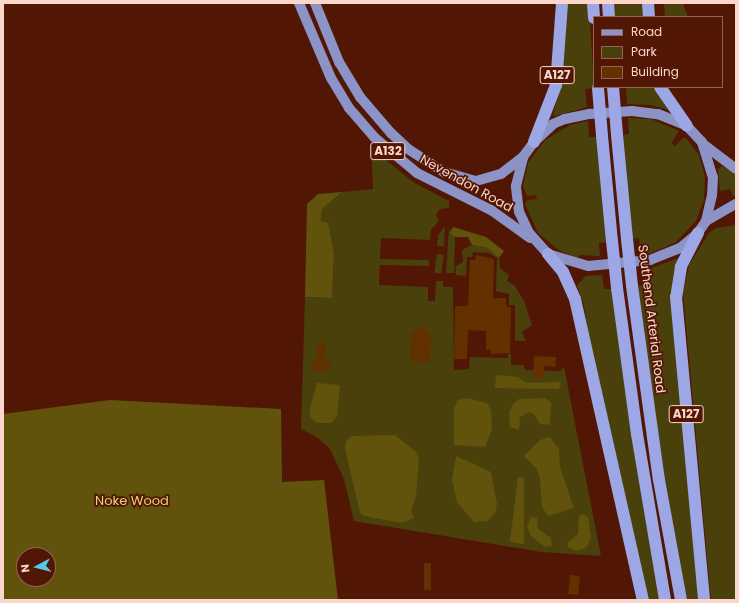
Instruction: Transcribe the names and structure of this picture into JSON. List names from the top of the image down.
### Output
{
  "streets": {
    "highway": ["A127", "Southend Arterial Road"],
    "main road": ["A132", "Nevendon Road"]
  },
  "crossings": [
    ["A127", "A132"],
    ["A132", "Nevendon Road"]
  ],
  "parks": ["Noke Wood"],
  "legend": ["Road", "Park", "Building"],
  "north": "left"
}
